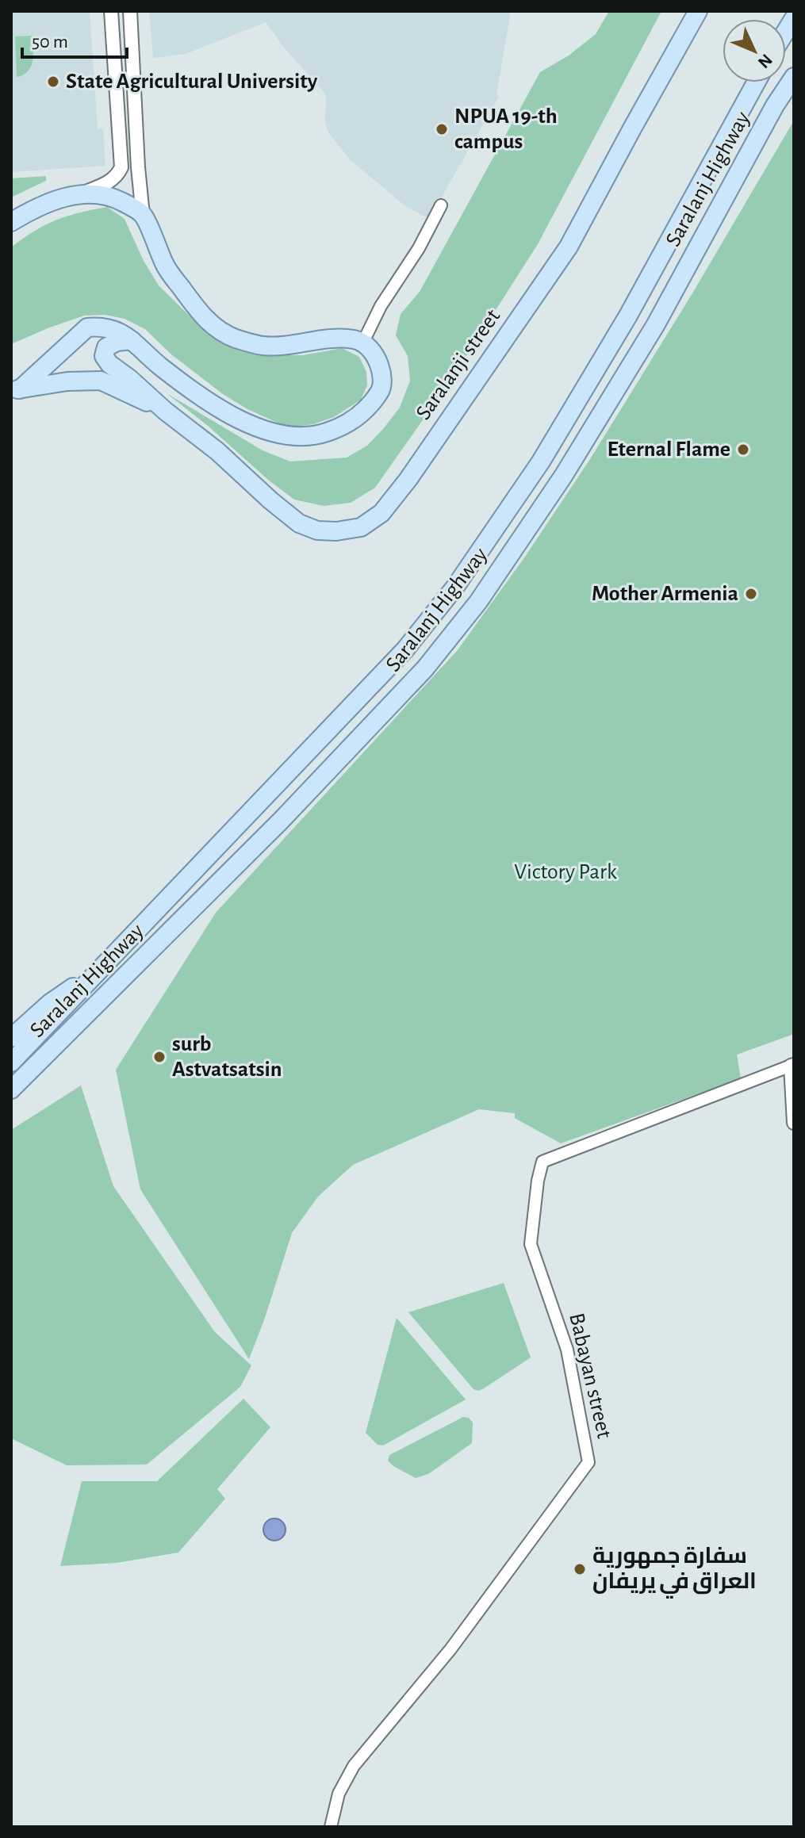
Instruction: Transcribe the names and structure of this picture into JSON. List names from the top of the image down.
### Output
{
  "streets": {
    "main road": ["Saralanj Highway", "Saralanji street"],
    "street": ["Babayan street"]
  },
  "parks": ["Victory Park"],
  "places": [
    "State Agricultural University",
    "NPUA 19-th campus",
    "Eternal Flame",
    "Mother Armenia",
    "surb Astvatsatsin",
    "سفارة جمهورية العراق في يريفان"
  ],
  "scale_bar": "50 m",
  "north": "bottom right"
}
